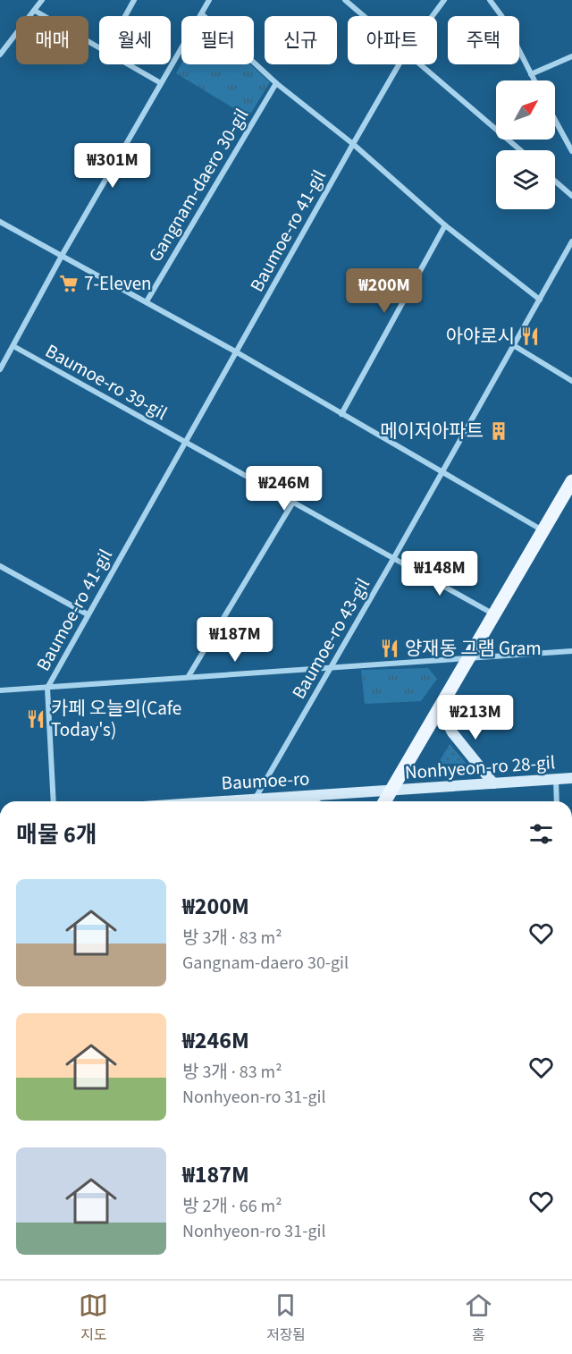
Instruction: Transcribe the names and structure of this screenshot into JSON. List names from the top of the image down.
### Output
{
  "streets": {
    "street": [
      "Gangnam-daero 30-gil",
      "Baumoe-ro 41-gil",
      "Baumoe-ro 39-gil",
      "Baumoe-ro 43-gil",
      "Nonhyeon-ro 28-gil",
      "Baumoe-ro"
    ]
  },
  "crossings": [
    ["Baumoe-ro 41-gil", "Baumoe-ro 39-gil"],
    ["Baumoe-ro 43-gil", "Baumoe-ro"],
    ["Nonhyeon-ro 28-gil", "Baumoe-ro"]
  ],
  "places": {
    "supermarket": ["7-Eleven"],
    "restaurant": ["아야로시", "양재동 그램 Gram", "카페 오늘의(Cafe Today's)"],
    "building": ["메이저아파트"]
  },
  "north": "top right",
  "page": {
    "chip": [
      "매매",
      "월세",
      "필터",
      "신규",
      "아파트",
      "주택"
    ],
    "price": [
      "₩301M",
      "₩200M",
      "₩246M",
      "₩148M",
      "₩187M",
      "₩213M"
    ],
    "heading": "매물 6개",
    "list": [
      {
        "name": "₩200M",
        "note": "방 3개 · 83 m² · Gangnam-daero 30-gil"
      },
      {
        "name": "₩246M",
        "note": "방 3개 · 83 m² · Nonhyeon-ro 31-gil"
      },
      {
        "name": "₩187M",
        "note": "방 2개 · 66 m² · Nonhyeon-ro 31-gil"
      }
    ],
    "tabs": ["지도", "저장됨", "홈"]
  }
}
